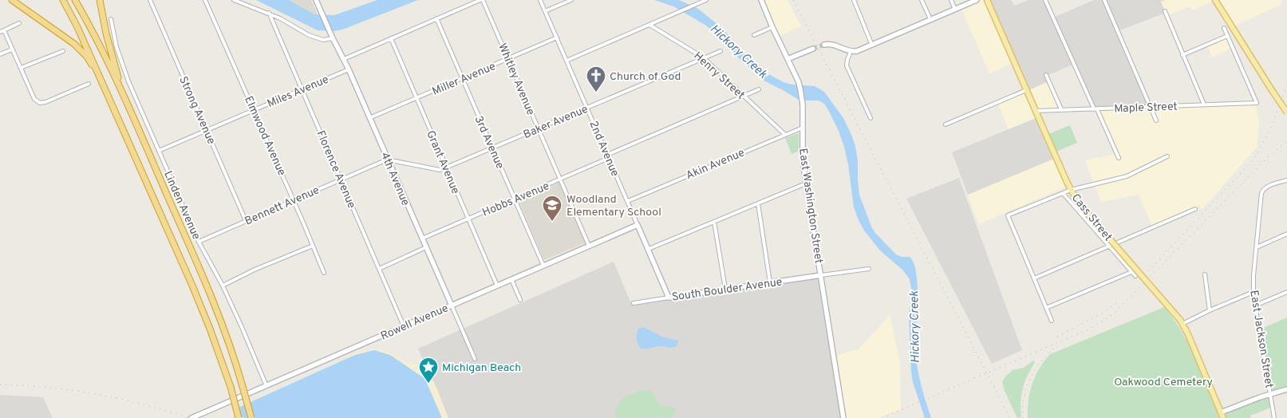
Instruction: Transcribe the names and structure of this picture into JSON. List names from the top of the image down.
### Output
{
  "streets": {
    "main road": ["Cass Street"],
    "street": [
      "Henry Street",
      "Miller Avenue",
      "Whitley Avenue",
      "Miles Avenue",
      "Maple Street",
      "Strong Avenue",
      "Baker Avenue",
      "Elmwood Avenue",
      "3rd Avenue",
      "2nd Avenue",
      "Grant Avenue",
      "Akin Avenue",
      "Florence Avenue",
      "4th Avenue",
      "Hobbs Avenue",
      "Linden Avenue",
      "Bennett Avenue",
      "East Washington Street",
      "South Boulder Avenue",
      "Rowell Avenue",
      "East Jackson Street"
    ]
  },
  "crossings": [
    ["Henry Street", "Baker Avenue"],
    ["Henry Street", "Akin Avenue"],
    ["Henry Street", "Hobbs Avenue"],
    ["Miller Avenue", "Whitley Avenue"],
    ["Miller Avenue", "3rd Avenue"],
    ["Miller Avenue", "2nd Avenue"],
    ["Miller Avenue", "Grant Avenue"],
    ["Miller Avenue", "4th Avenue"],
    ["Whitley Avenue", "Baker Avenue"],
    ["Whitley Avenue", "Hobbs Avenue"],
    ["Whitley Avenue", "Rowell Avenue"],
    ["Miles Avenue", "Strong Avenue"],
    ["Miles Avenue", "Elmwood Avenue"],
    ["Miles Avenue", "Florence Avenue"],
    ["Miles Avenue", "4th Avenue"],
    ["Miles Avenue", "Linden Avenue"],
    ["Maple Street", "Cass Street"],
    ["Strong Avenue", "Bennett Avenue"],
    ["Baker Avenue", "3rd Avenue"],
    ["Baker Avenue", "2nd Avenue"],
    ["Baker Avenue", "Grant Avenue"],
    ["Baker Avenue", "4th Avenue"],
    ["Baker Avenue", "Bennett Avenue"],
    ["Elmwood Avenue", "Bennett Avenue"],
    ["3rd Avenue", "Hobbs Avenue"],
    ["3rd Avenue", "Rowell Avenue"],
    ["2nd Avenue", "Akin Avenue"],
    ["2nd Avenue", "Hobbs Avenue"],
    ["2nd Avenue", "South Boulder Avenue"],
    ["2nd Avenue", "Rowell Avenue"],
    ["Grant Avenue", "Hobbs Avenue"],
    ["Grant Avenue", "Rowell Avenue"],
    ["Akin Avenue", "East Washington Street"],
    ["Florence Avenue", "Bennett Avenue"],
    ["Florence Avenue", "Rowell Avenue"],
    ["4th Avenue", "Hobbs Avenue"],
    ["4th Avenue", "Bennett Avenue"],
    ["4th Avenue", "Rowell Avenue"],
    ["Linden Avenue", "Bennett Avenue"],
    ["Linden Avenue", "Rowell Avenue"],
    ["East Washington Street", "South Boulder Avenue"]
  ],
  "water": ["Hickory Creek"],
  "parks": ["Oakwood Cemetery"],
  "places": {
    "church": ["Church of God"],
    "school or university": ["Woodland Elementary School"],
    "place": ["Michigan Beach"]
  }
}
